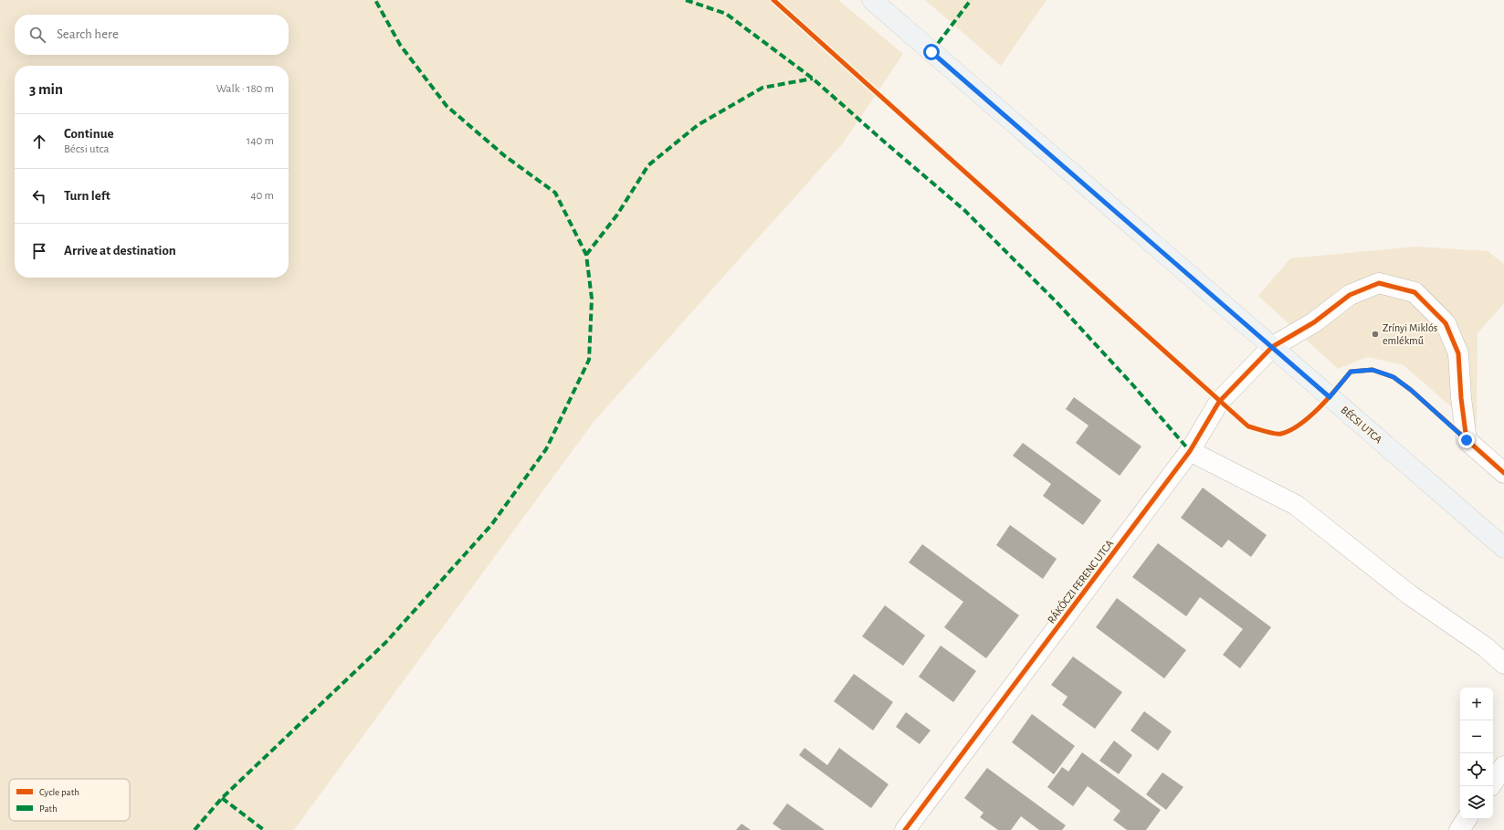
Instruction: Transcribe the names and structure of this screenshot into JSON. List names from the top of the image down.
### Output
{
  "streets": {
    "main road": ["BÉCSI UTCA"],
    "street": ["RÁKÓCZI FERENC UTCA"]
  },
  "crossings": [
    ["BÉCSI UTCA", "RÁKÓCZI FERENC UTCA"]
  ],
  "places": ["Zrínyi Miklós emlékmű"],
  "legend": ["Cycle path", "Path"],
  "page": {
    "search": "Search here",
    "heading": ["3 min", "Walk · 180 m"],
    "list": [
      ["Continue", "Bécsi utca", "140 m"],
      ["Turn left", "40 m"],
      "Arrive at destination"
    ],
    "map_buttons": ["+", "−"]
  }
}
